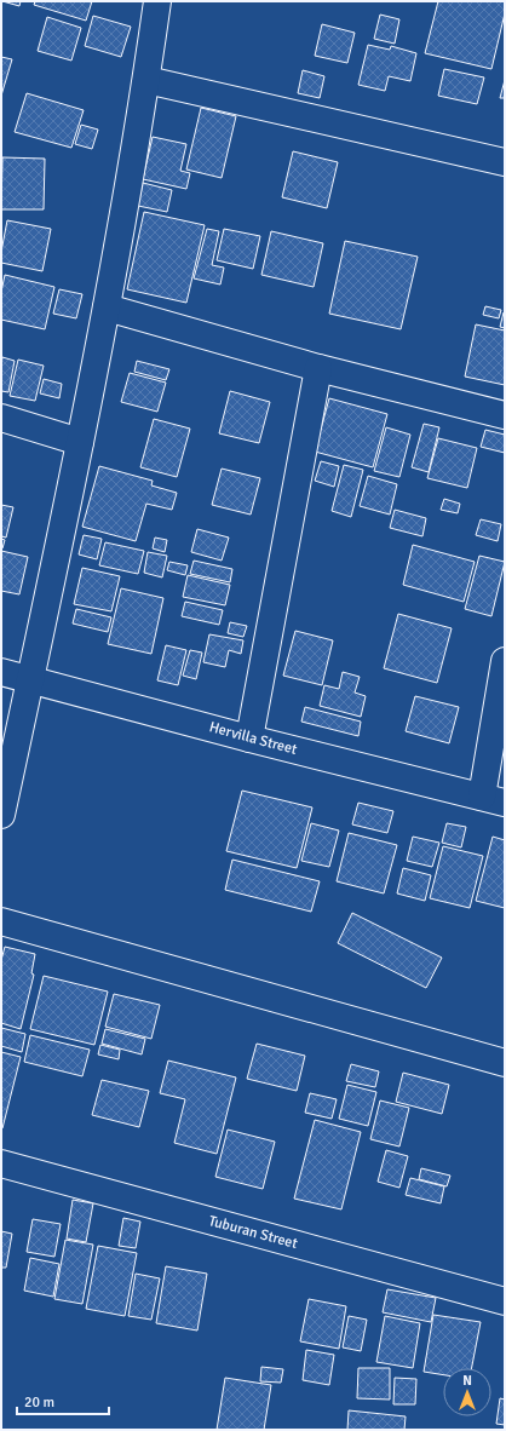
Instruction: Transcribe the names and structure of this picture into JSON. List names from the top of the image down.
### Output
{
  "streets": {
    "street": ["Hervilla Street", "Tuburan Street"]
  },
  "scale_bar": "20 m",
  "north": "top"
}
